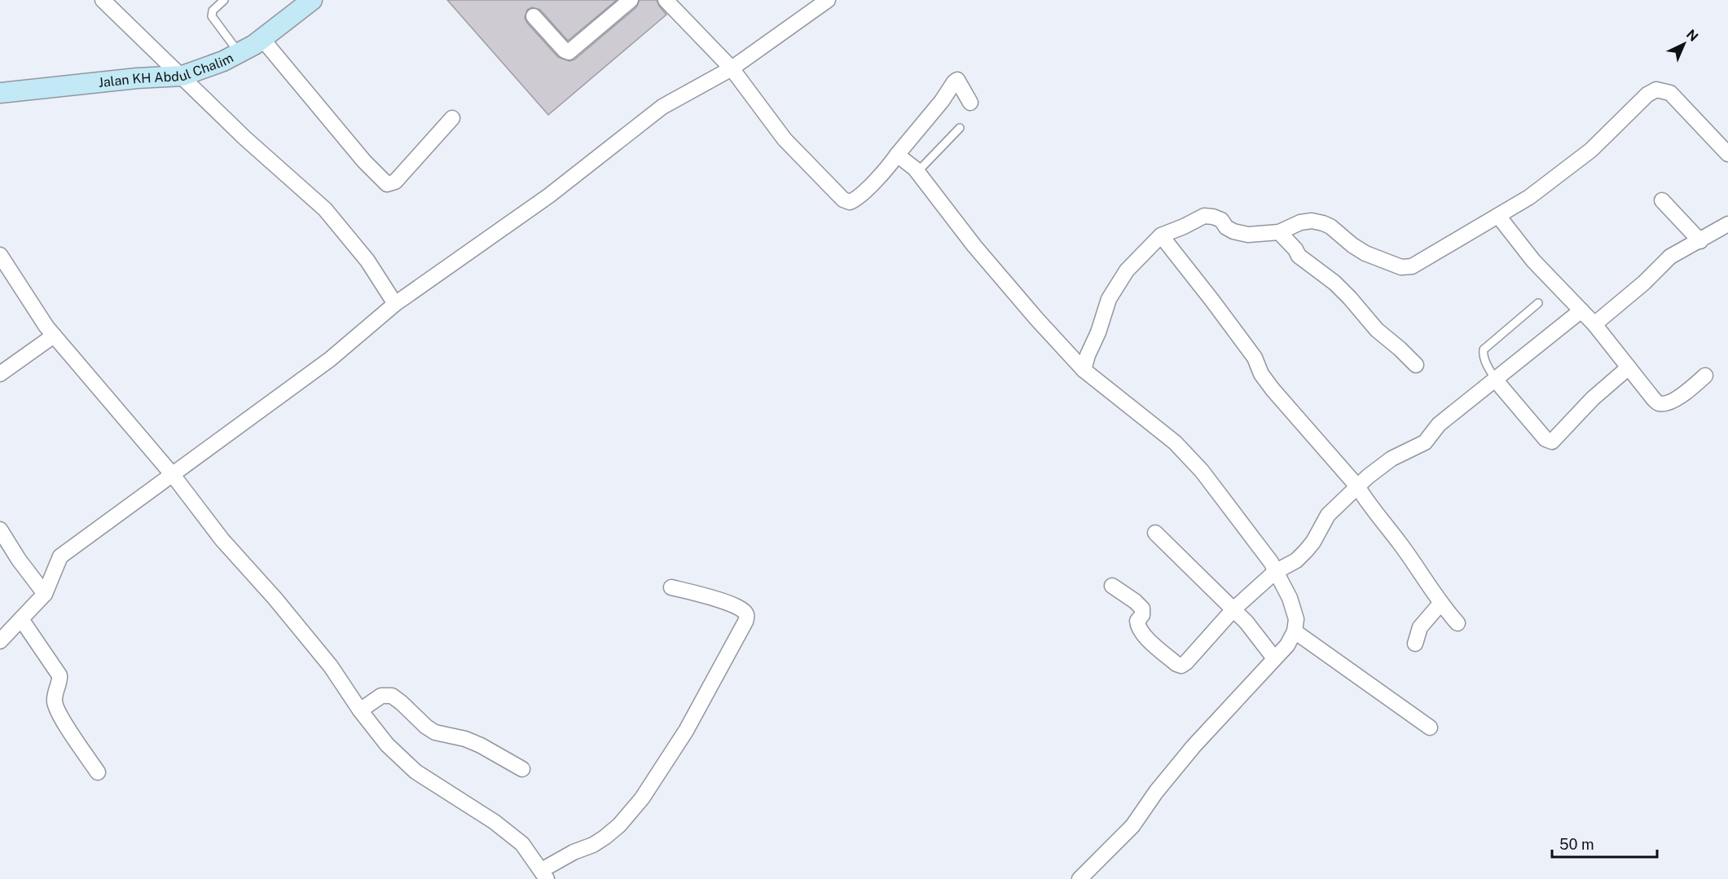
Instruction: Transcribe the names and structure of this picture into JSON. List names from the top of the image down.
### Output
{
  "streets": {
    "street": ["Jalan KH Abdul Chalim"]
  },
  "scale_bar": "50 m",
  "north": "top right"
}
